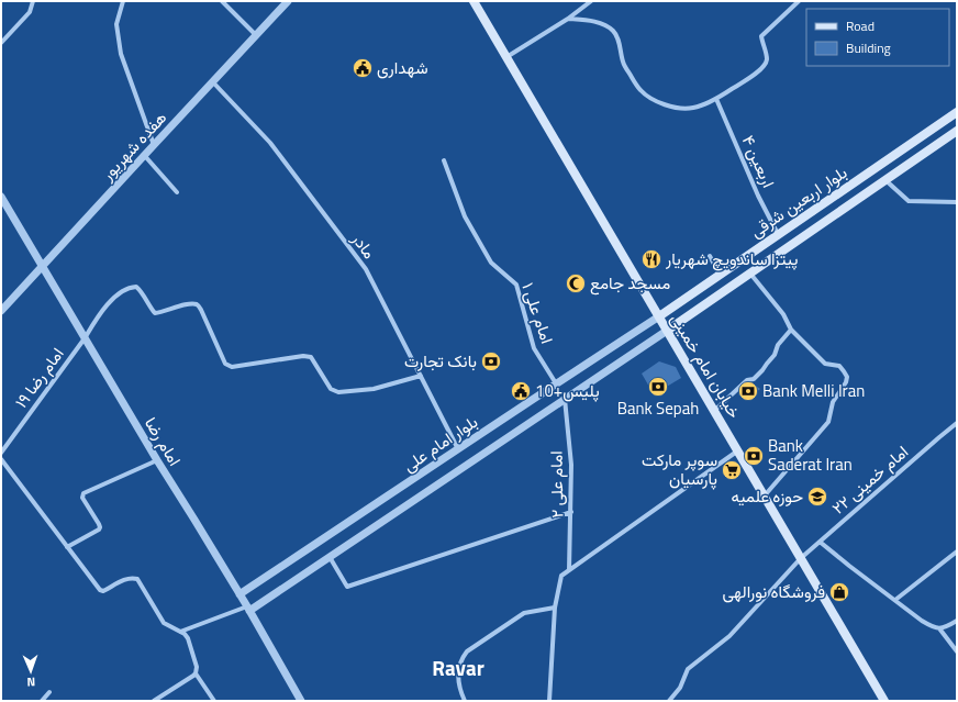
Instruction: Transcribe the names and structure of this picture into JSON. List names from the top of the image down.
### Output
{
  "streets": {
    "main road": ["بلوار اربعین شرقی", "خیابان امام خمینی"],
    "street": [
      "هفده شهریور",
      "اربعین ۴",
      "مادر",
      "امام علی ۱",
      "امام رضا ۱۹",
      "امام رضا",
      "بلوار امام علی",
      "امام خمینی ۲۲",
      "امام علی ۲"
    ]
  },
  "crossings": [
    ["هفده شهریور", "مادر"],
    ["هفده شهریور", "امام رضا"],
    ["اربعین ۴", "بلوار اربعین شرقی"],
    ["بلوار اربعین شرقی", "خیابان امام خمینی"],
    ["بلوار اربعین شرقی", "بلوار امام علی"],
    ["مادر", "امام رضا ۱۹"],
    ["مادر", "بلوار امام علی"],
    ["امام علی ۱", "بلوار امام علی"],
    ["خیابان امام خمینی", "بلوار امام علی"],
    ["خیابان امام خمینی", "امام خمینی ۲۲"],
    ["امام رضا ۱۹", "امام رضا"],
    ["امام رضا", "بلوار امام علی"],
    ["بلوار امام علی", "امام علی ۲"]
  ],
  "districts": ["Ravar"],
  "places": {
    "public building": ["شهداری", "پلیس+10"],
    "restaurant": ["پیتزا ساندویچ شهریار"],
    "mosque": ["مسجد جامع"],
    "bank": [
      "بانک تجارت",
      "Bank Sepah",
      "Bank Melli Iran",
      "Bank Saderat Iran"
    ],
    "supermarket": ["سوپر مارکت پارسیان"],
    "school or university": ["حوزه علمیه"],
    "shop": ["فروشگاه نورالهی"]
  },
  "legend": ["Road", "Building"],
  "north": "bottom"
}
